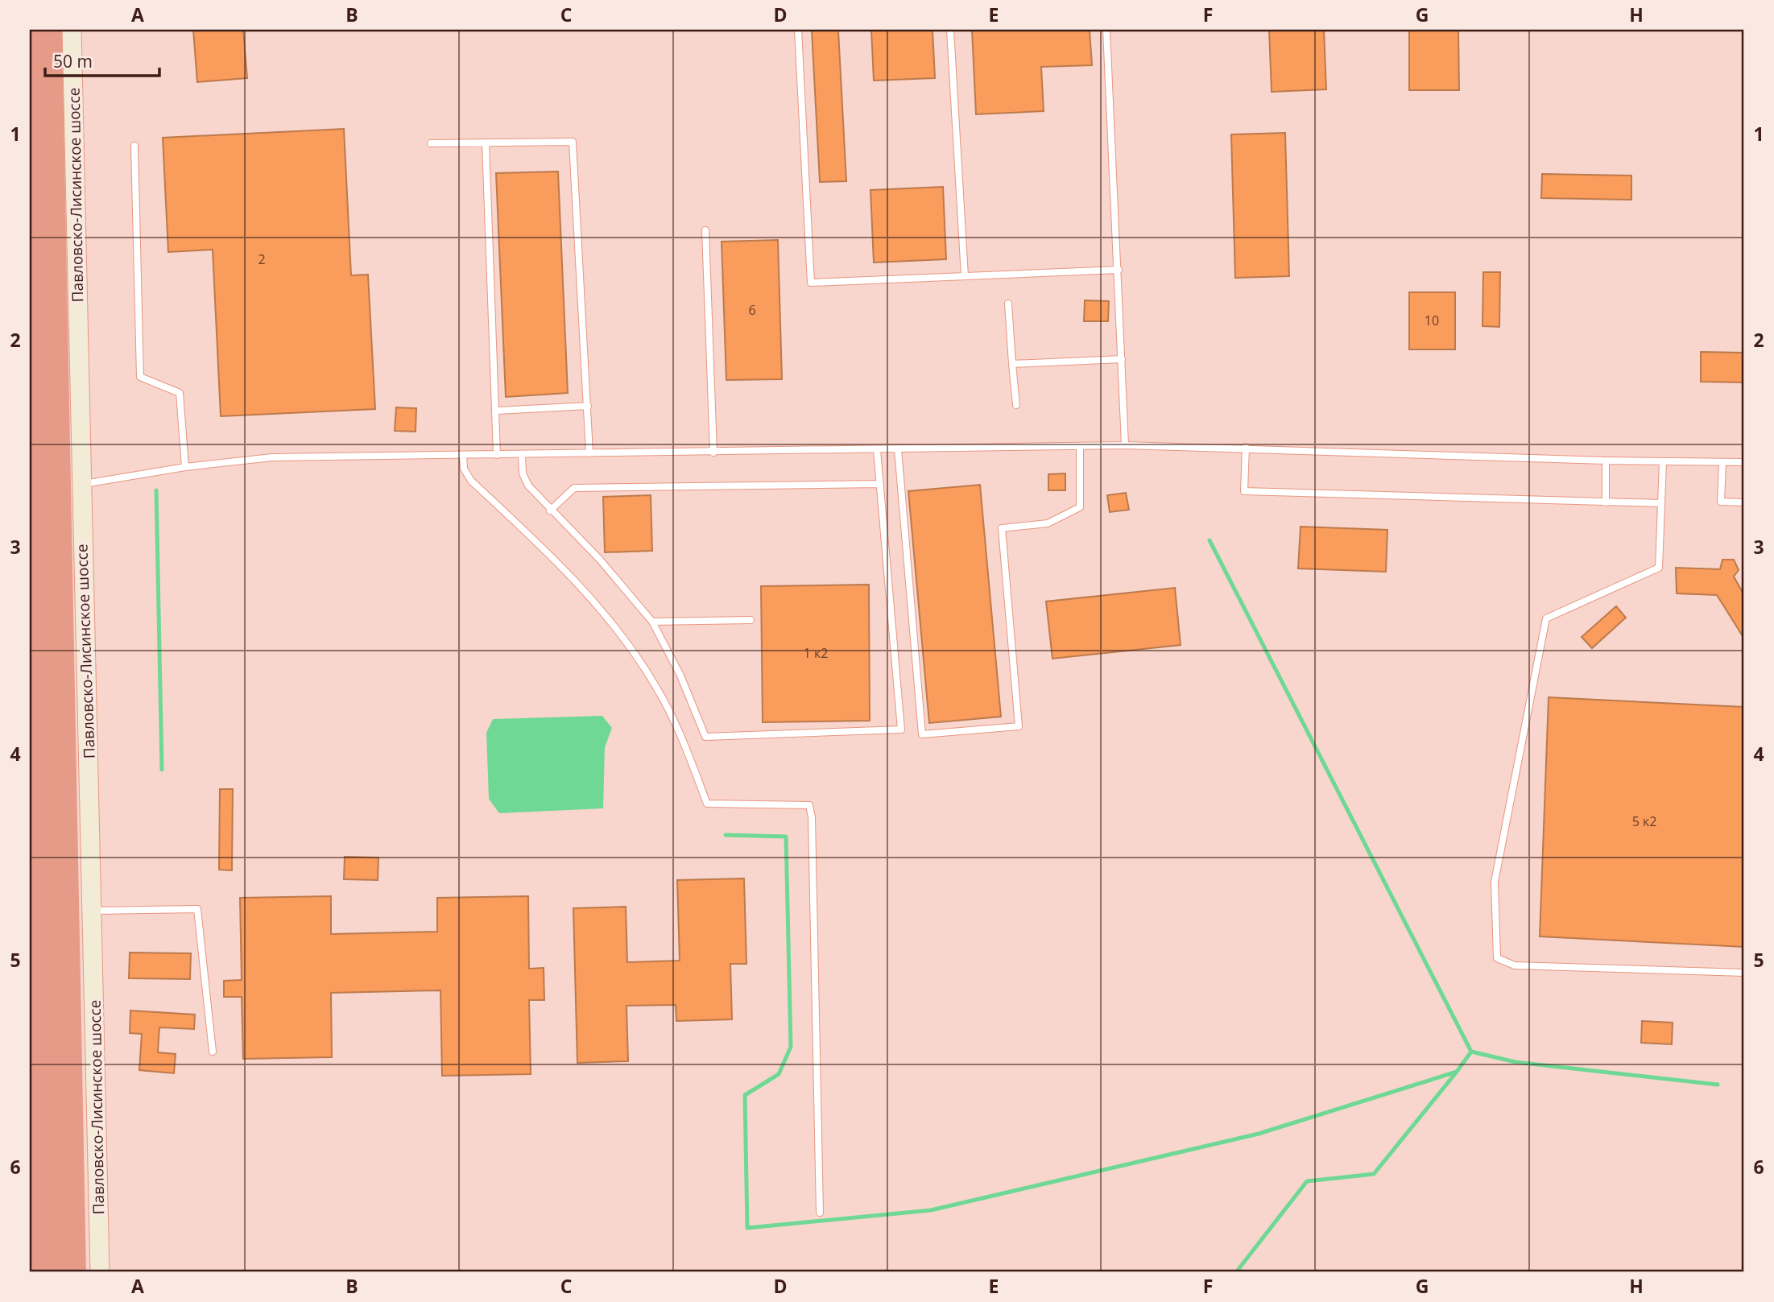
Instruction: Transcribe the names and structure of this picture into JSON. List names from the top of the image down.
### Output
{
  "streets": {
    "main road": ["Павловско-Лисинское шоссе"]
  },
  "house_numbers": [
    "2",
    "6",
    "10",
    "1 к2",
    "5 к2"
  ],
  "scale_bar": "50 m",
  "grid": {
    "columns": [
      "A",
      "B",
      "C",
      "D",
      "E",
      "F",
      "G",
      "H"
    ],
    "rows": [
      "1",
      "2",
      "3",
      "4",
      "5",
      "6"
    ]
  }
}
